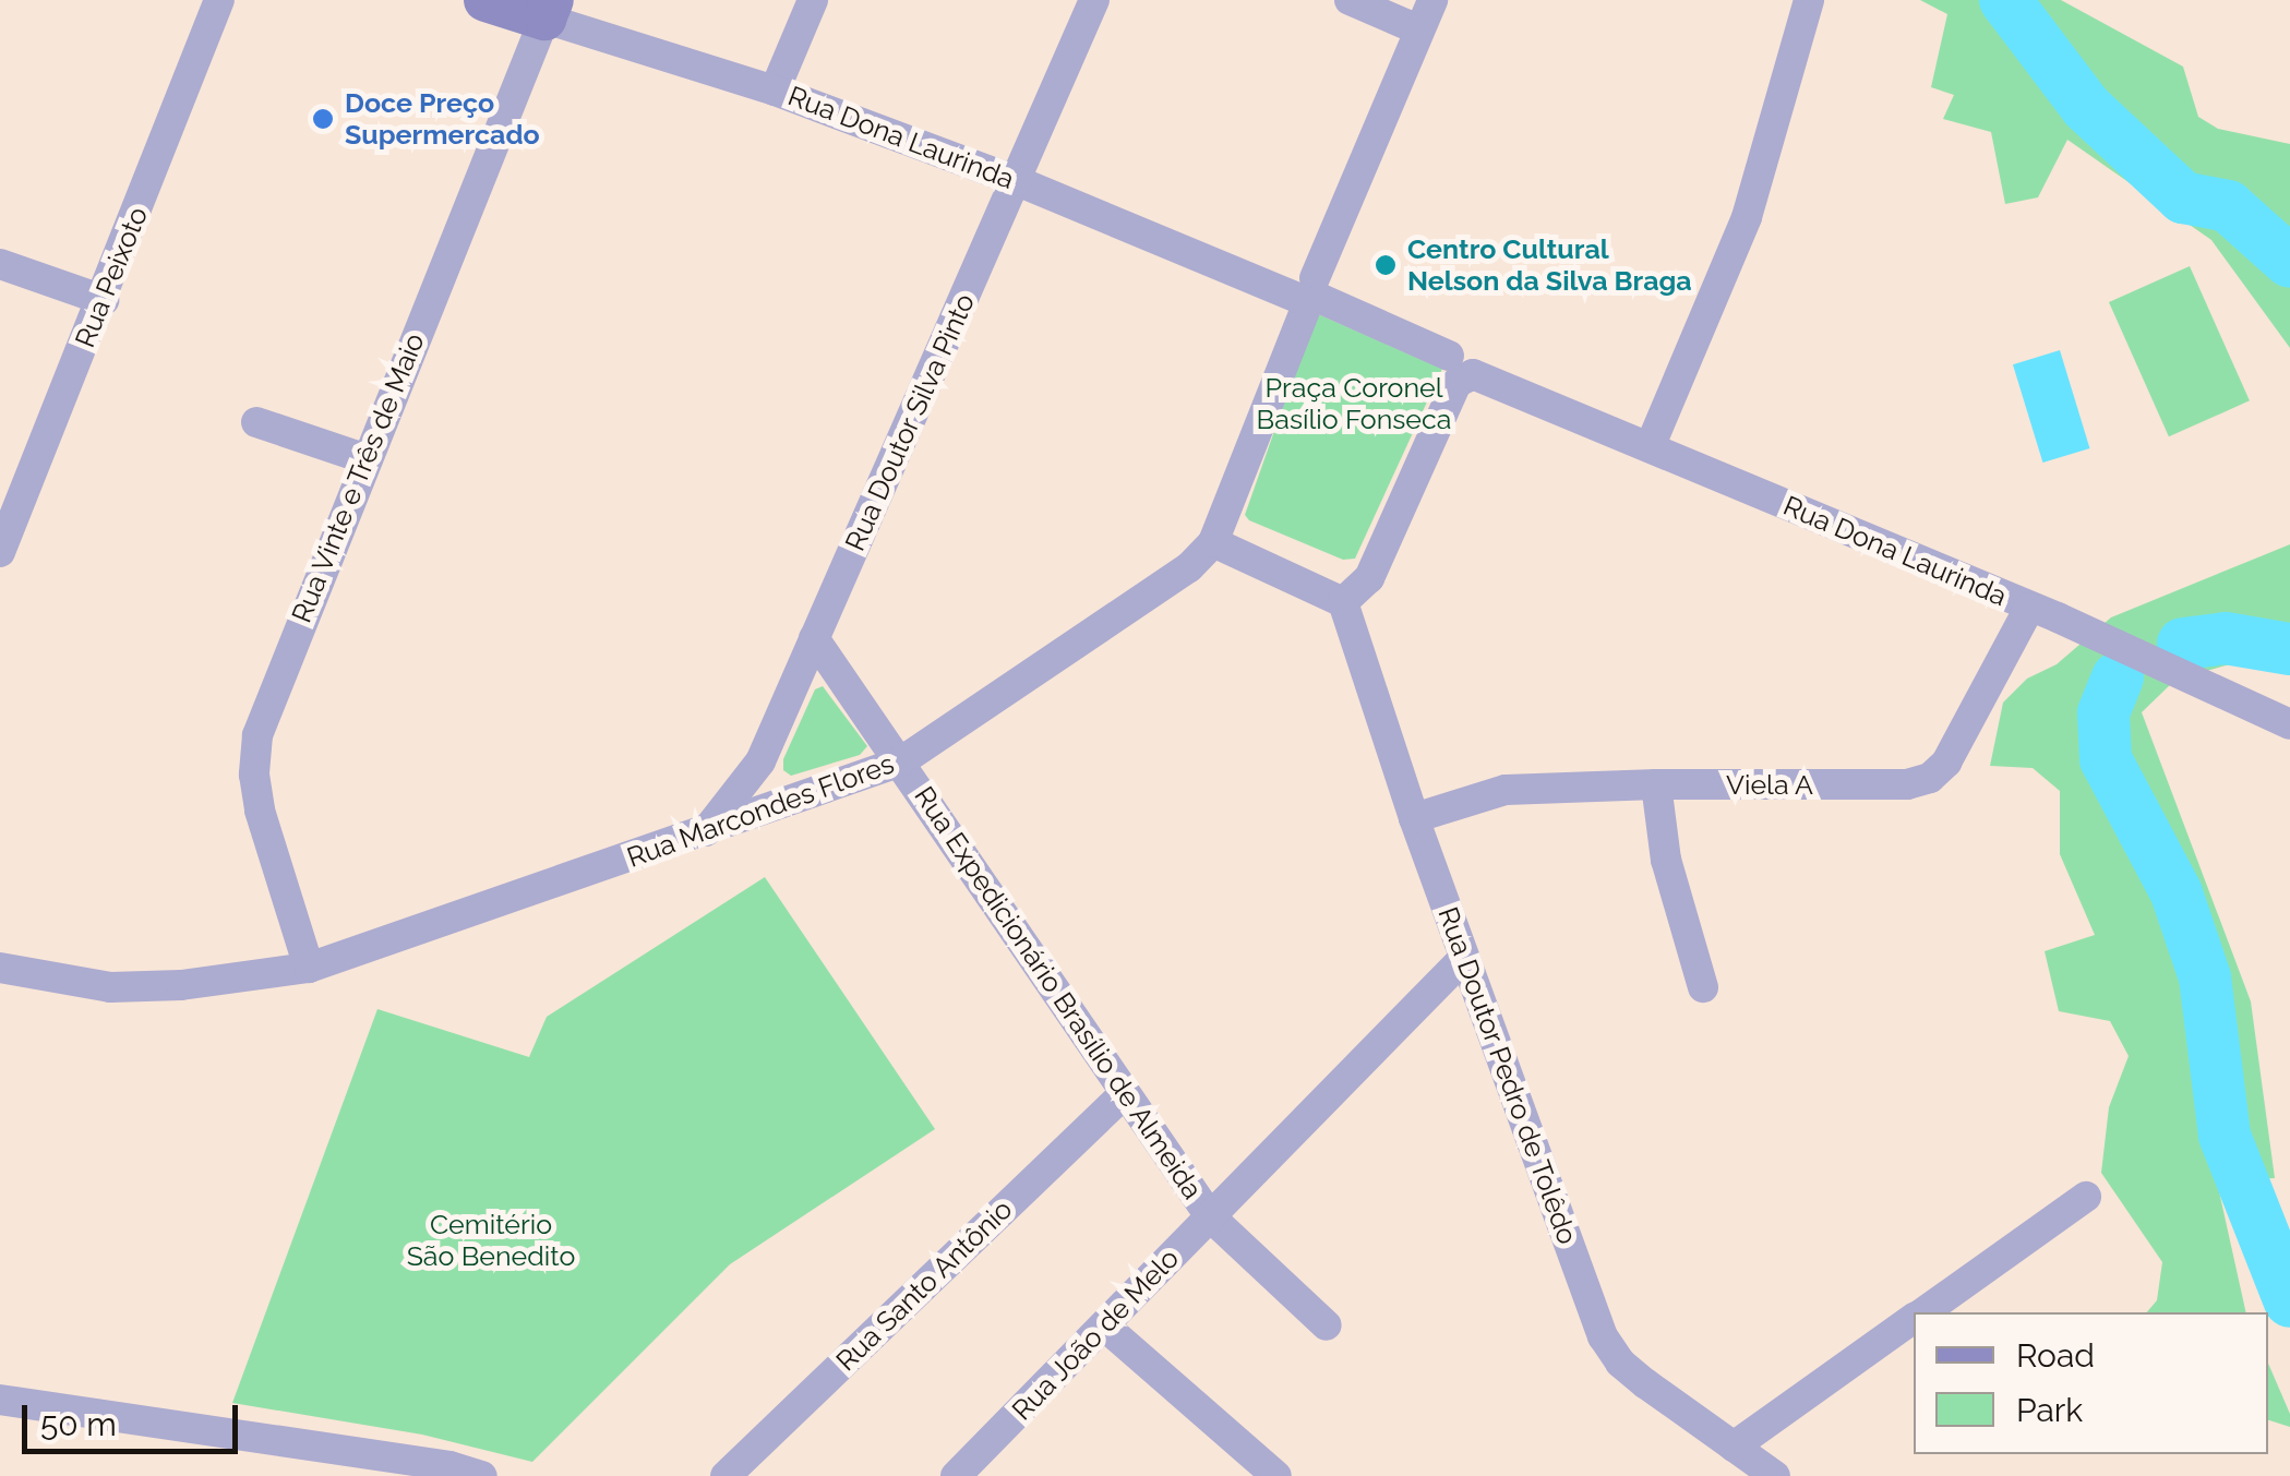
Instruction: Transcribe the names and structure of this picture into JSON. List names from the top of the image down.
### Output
{
  "streets": {
    "main road": ["Rua Dona Laurinda"],
    "street": [
      "Rua Peixoto",
      "Rua Doutor Silva Pinto",
      "Rua Vinte e Três de Maio",
      "Viela A",
      "Rua Marcondes Flores",
      "Rua Expedicionário Brasílio de Almeida",
      "Rua Doutor Pedro de Tolêdo",
      "Rua Santo Antônio",
      "Rua João de Melo"
    ]
  },
  "crossings": [
    ["Rua Dona Laurinda", "Rua Doutor Silva Pinto"],
    ["Rua Dona Laurinda", "Rua Vinte e Três de Maio"],
    ["Rua Dona Laurinda", "Viela A"],
    ["Rua Dona Laurinda", "Rua Marcondes Flores"],
    ["Rua Dona Laurinda", "Rua Doutor Pedro de Tolêdo"],
    ["Rua Doutor Silva Pinto", "Rua Marcondes Flores"],
    ["Rua Doutor Silva Pinto", "Rua Expedicionário Brasílio de Almeida"],
    ["Rua Vinte e Três de Maio", "Rua Marcondes Flores"],
    ["Viela A", "Rua Doutor Pedro de Tolêdo"],
    ["Rua Marcondes Flores", "Rua Expedicionário Brasílio de Almeida"],
    ["Rua Expedicionário Brasílio de Almeida", "Rua Santo Antônio"],
    ["Rua Expedicionário Brasílio de Almeida", "Rua João de Melo"],
    ["Rua Doutor Pedro de Tolêdo", "Rua João de Melo"]
  ],
  "parks": ["Praça Coronel Basílio Fonseca", "Cemitério São Benedito"],
  "places": ["Doce Preço Supermercado", "Centro Cultural Nelson da Silva Braga"],
  "legend": ["Road", "Park"],
  "scale_bar": "50 m"
}
